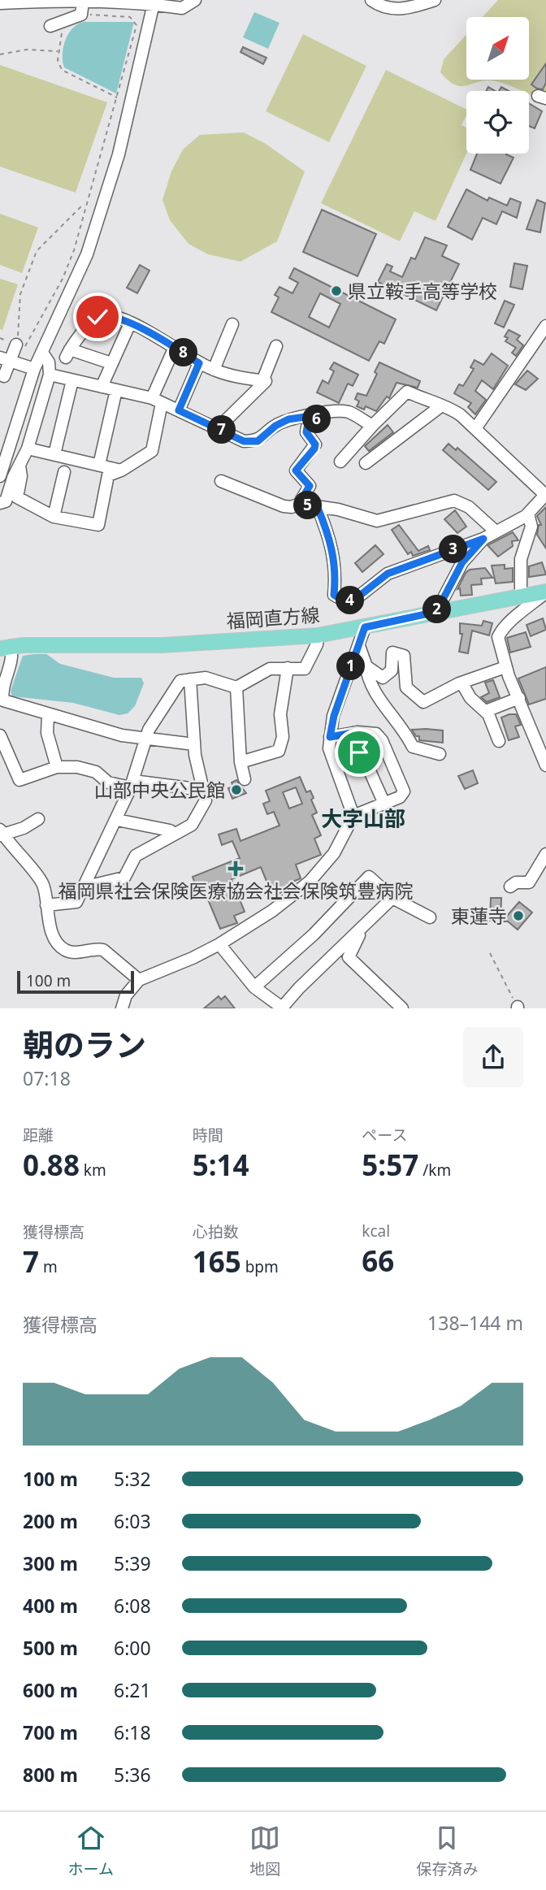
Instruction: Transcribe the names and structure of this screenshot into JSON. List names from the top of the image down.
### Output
{
  "streets": {
    "main road": ["福岡直方線"]
  },
  "districts": ["大字山部"],
  "places": {
    "other": ["県立鞍手高等学校", "山部中央公民館", "東蓮寺"],
    "health": ["福岡県社会保険医療協会社会保険筑豊病院"]
  },
  "scale_bar": "100 m",
  "north": "top right",
  "page": {
    "pins": [
      "8",
      "6",
      "7",
      "5",
      "3",
      "4",
      "2",
      "1"
    ],
    "scale": "100 m",
    "heading": ["朝のラン", "07:18"],
    "stats": [
      ["距離", "0.88 km"],
      ["時間", "5:14"],
      ["ペース", "5:57 /km"],
      ["獲得標高", "7 m"],
      ["心拍数", "165 bpm"],
      ["kcal", "66"]
    ],
    "chart": ["獲得標高", "138–144 m"],
    "list": [
      {
        "name": "100 m",
        "note": "5:32"
      },
      {
        "name": "200 m",
        "note": "6:03"
      },
      {
        "name": "300 m",
        "note": "5:39"
      },
      {
        "name": "400 m",
        "note": "6:08"
      },
      {
        "name": "500 m",
        "note": "6:00"
      },
      {
        "name": "600 m",
        "note": "6:21"
      },
      {
        "name": "700 m",
        "note": "6:18"
      },
      {
        "name": "800 m",
        "note": "5:36"
      }
    ],
    "tabs": ["ホーム", "地図", "保存済み"]
  }
}
